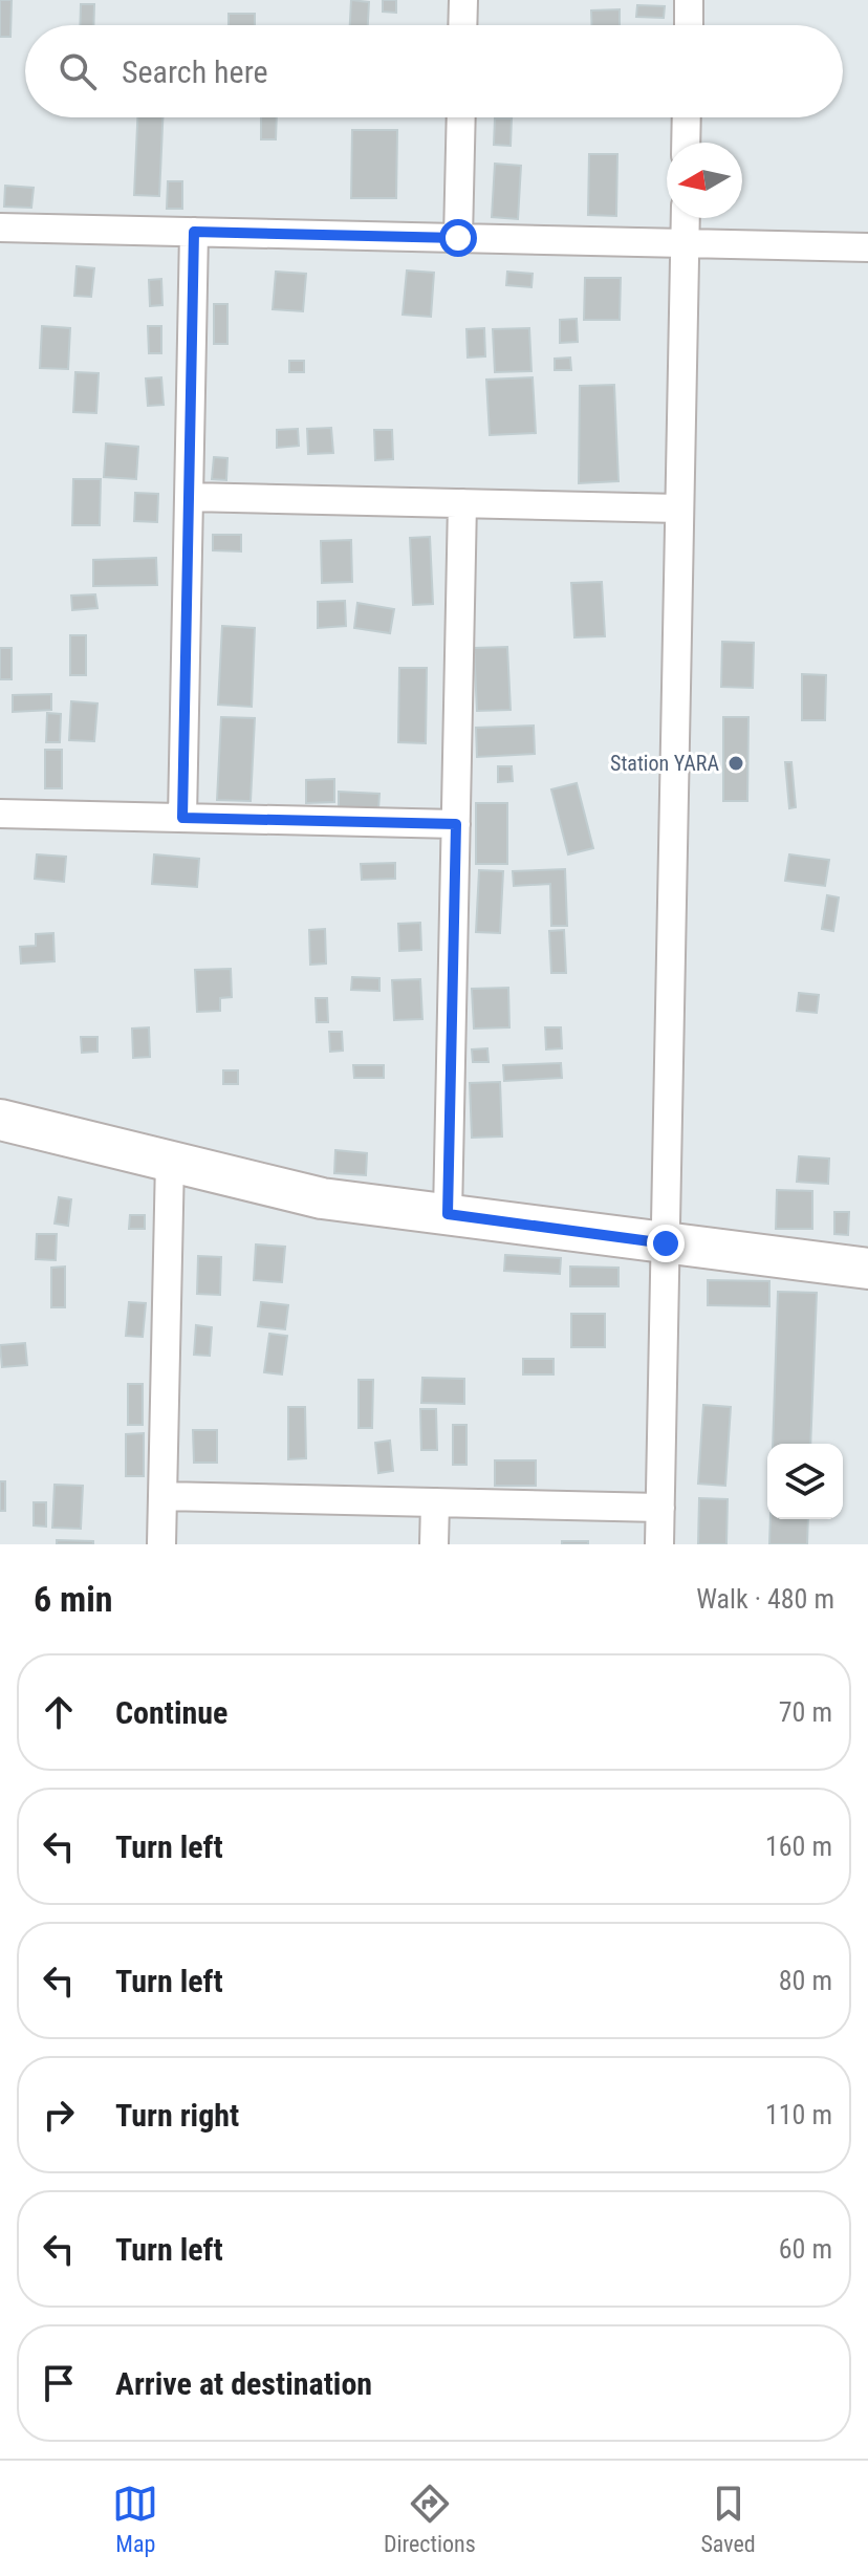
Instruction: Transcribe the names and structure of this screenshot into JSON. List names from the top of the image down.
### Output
{
  "places": ["Station YARA"],
  "north": "left",
  "page": {
    "search": "Search here",
    "heading": ["6 min", "Walk · 480 m"],
    "list": [
      ["Continue", "70 m"],
      ["Turn left", "160 m"],
      ["Turn left", "80 m"],
      ["Turn right", "110 m"],
      ["Turn left", "60 m"],
      "Arrive at destination"
    ],
    "nav": ["Map", "Directions", "Saved"]
  }
}
